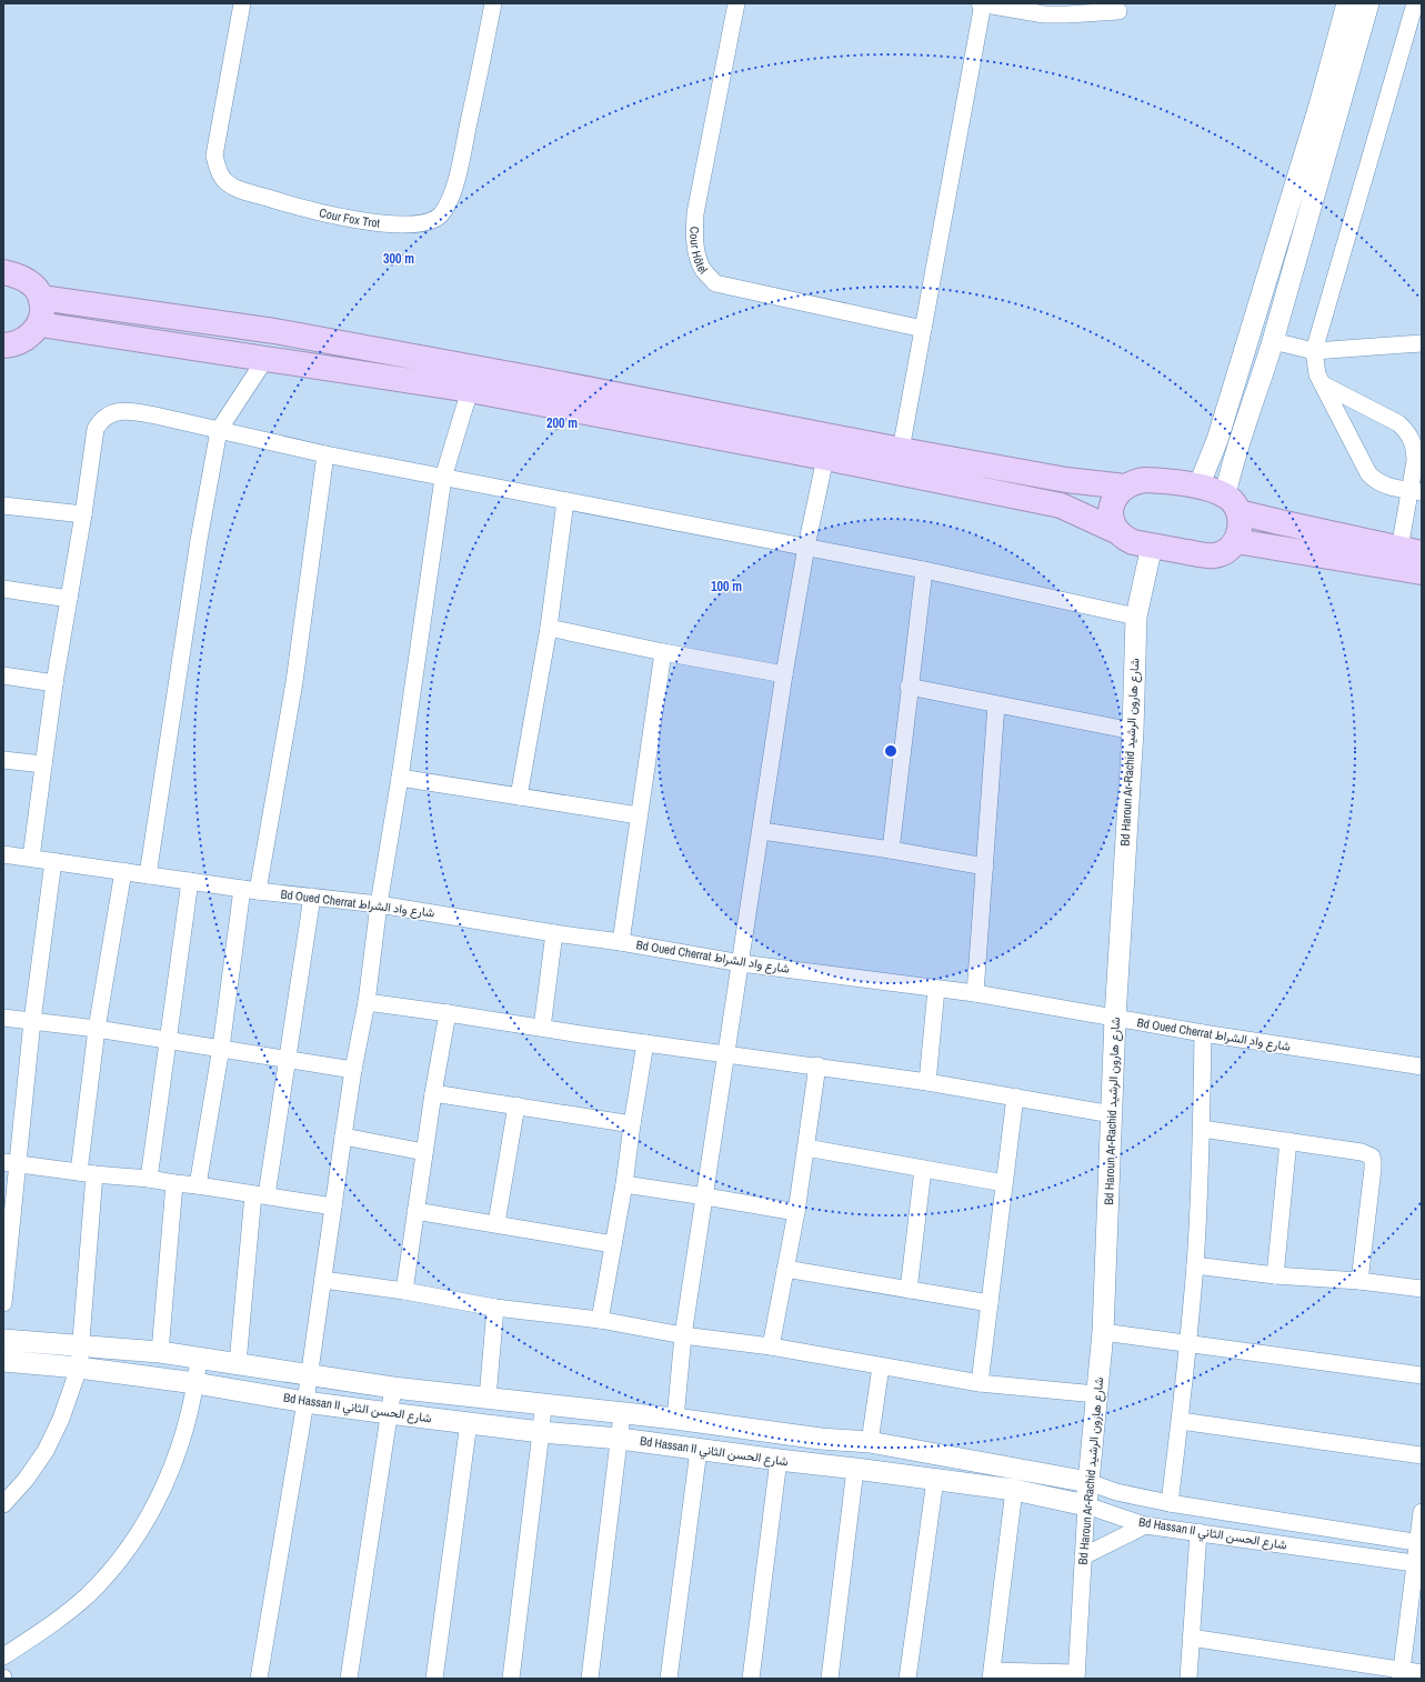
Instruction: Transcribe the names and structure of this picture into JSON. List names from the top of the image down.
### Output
{
  "streets": {
    "street": [
      "Cour Fox Trot",
      "Cour Hôtel",
      "Bd Haroun Ar-Rachid شارع هارون الرشيد",
      "Bd Oued Cherrat شارع واد الشراط",
      "Bd Hassan II شارع الحسن الثاني"
    ]
  },
  "crossings": [
    ["Bd Haroun Ar-Rachid شارع هارون الرشيد", "Bd Oued Cherrat شارع واد الشراط"],
    ["Bd Haroun Ar-Rachid شارع هارون الرشيد", "Bd Hassan II شارع الحسن الثاني"]
  ],
  "rings": ["300 m", "200 m", "100 m"]
}
